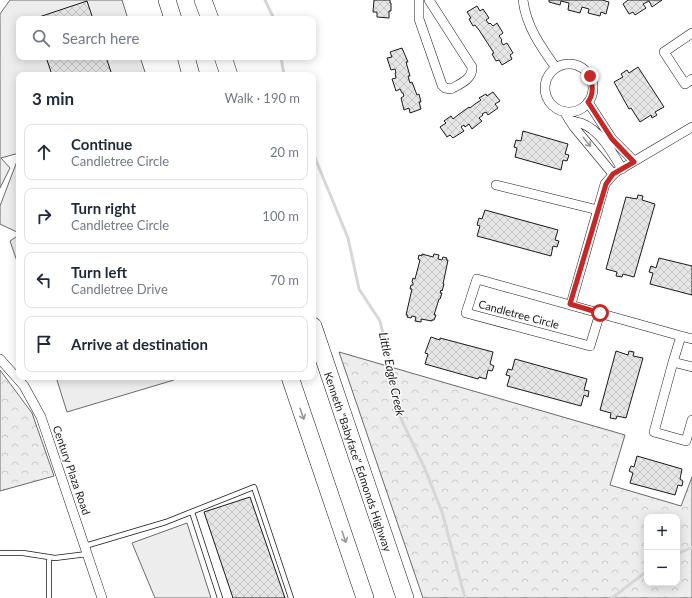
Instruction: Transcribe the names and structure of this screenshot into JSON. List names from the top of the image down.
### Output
{
  "streets": {
    "highway": ["Kenneth \"Babyface\" Edmonds Highway"],
    "street": ["Candletree Circle", "Century Plaza Road"]
  },
  "water": ["Little Eagle Creek"],
  "page": {
    "search": "Search here",
    "heading": ["3 min", "Walk · 190 m"],
    "list": [
      ["Continue", "Candletree Circle", "20 m"],
      ["Turn right", "Candletree Circle", "100 m"],
      ["Turn left", "Candletree Drive", "70 m"],
      "Arrive at destination"
    ],
    "map_buttons": ["+", "−"]
  }
}
